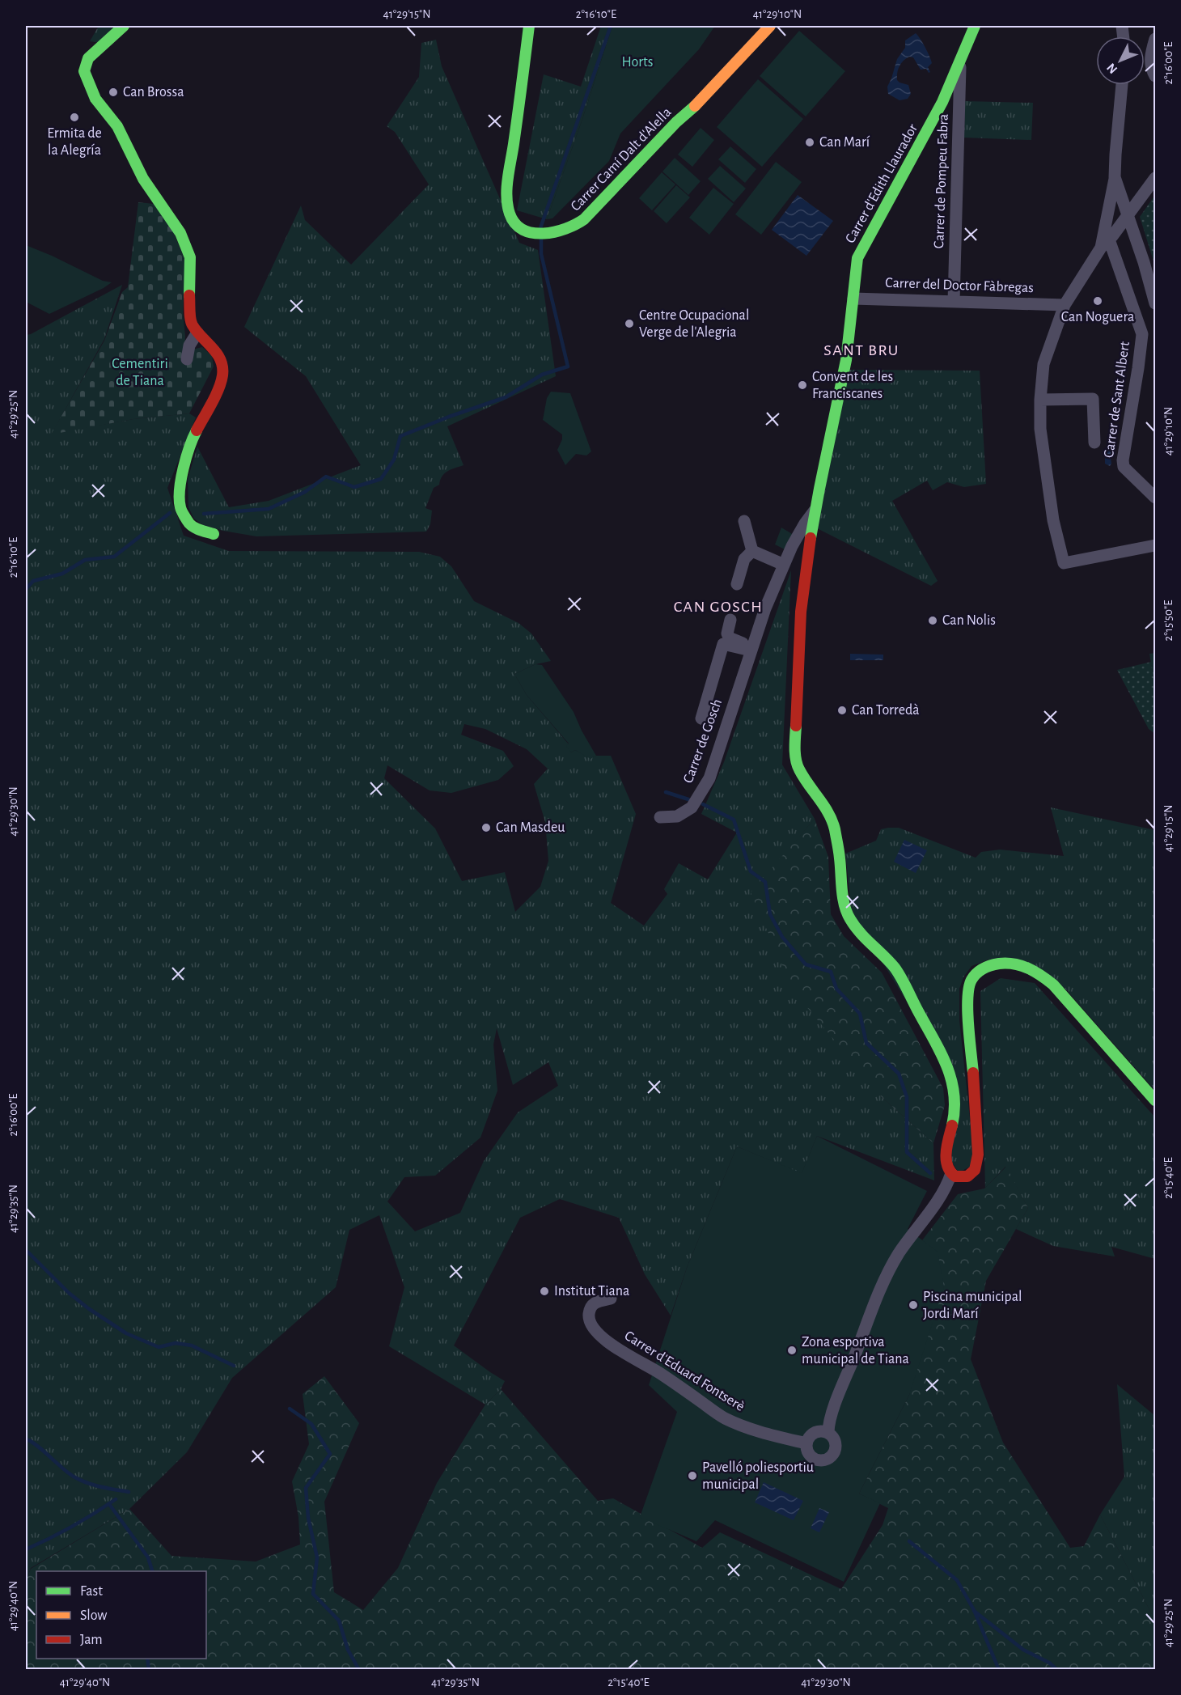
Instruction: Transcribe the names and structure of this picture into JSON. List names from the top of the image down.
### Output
{
  "streets": {
    "street": [
      "Carrer Camí Dalt d'Alella",
      "Carrer de Pompeu Fabra",
      "Carrer d'Edith Llaurador",
      "Carrer del Doctor Fàbregas",
      "Carrer de Sant Albert",
      "Carrer de Gosch",
      "Carrer d'Eduard Fontserè"
    ]
  },
  "crossings": [
    ["Carrer de Pompeu Fabra", "Carrer d'Edith Llaurador"],
    ["Carrer de Pompeu Fabra", "Carrer del Doctor Fàbregas"],
    ["Carrer d'Edith Llaurador", "Carrer del Doctor Fàbregas"],
    ["Carrer d'Edith Llaurador", "Carrer de Gosch"]
  ],
  "districts": ["SANT BRU", "CAN GOSCH"],
  "parks": ["Horts", "Cementiri de Tiana"],
  "places": [
    "Can Brossa",
    "Ermita de la Alegría",
    "Can Marí",
    "Can Noguera",
    "Centre Ocupacional Verge de l'Alegria",
    "Convent de les Franciscanes",
    "Can Nolis",
    "Can Torredà",
    "Can Masdeu",
    "Institut Tiana",
    "Piscina municipal Jordi Marí",
    "Zona esportiva municipal de Tiana",
    "Pavelló poliesportiu municipal"
  ],
  "legend": ["Fast", "Slow", "Jam"],
  "north": "bottom left",
  "coordinates": [
    "41°29'15\"N",
    "2°16'10\"E",
    "41°29'10\"N",
    "2°16'00\"E",
    "41°29'25\"N",
    "2°15'50\"E",
    "41°29'30\"N",
    "2°15'40\"E",
    "41°29'35\"N",
    "41°29'40\"N"
  ]
}
